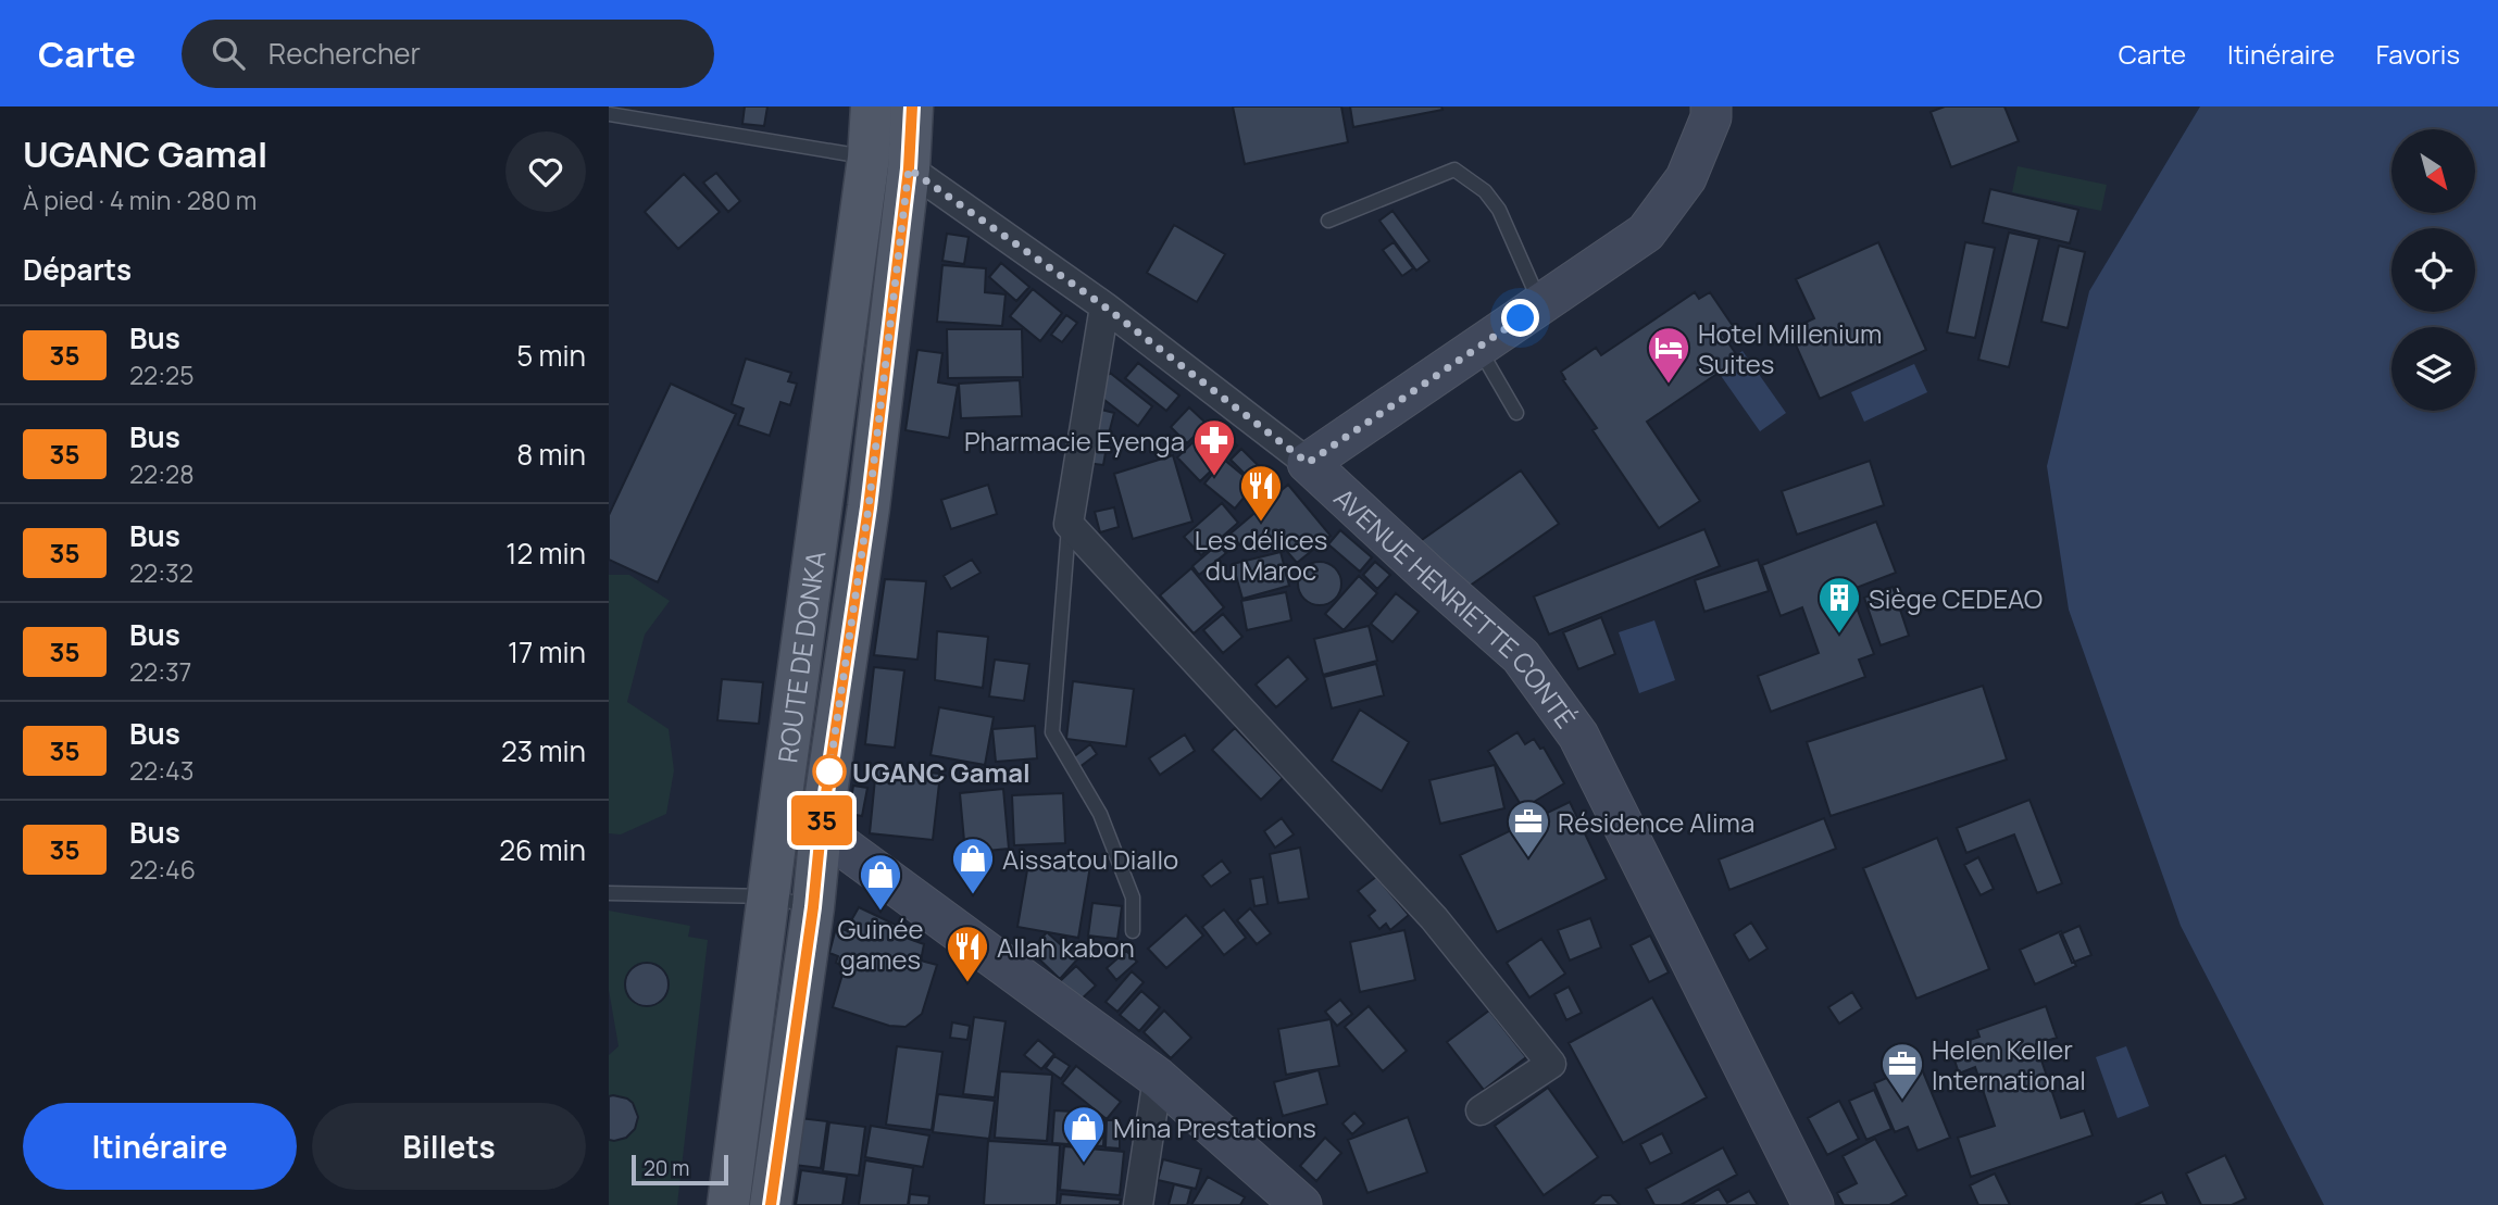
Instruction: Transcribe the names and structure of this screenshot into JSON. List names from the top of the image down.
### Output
{
  "streets": {
    "main road": ["AVENUE HENRIETTE CONTÉ", "ROUTE DE DONKA"]
  },
  "crossings": [
    ["AVENUE HENRIETTE CONTÉ", "ROUTE DE DONKA"]
  ],
  "places": {
    "hotel": ["Hotel Millenium Suites"],
    "pharmacy": ["Pharmacie Eyenga"],
    "restaurant": ["Les délices du Maroc", "Allah kabon"],
    "building": ["Siège CEDEAO"],
    "other": ["UGANC Gamal"],
    "office": ["Résidence Alima", "Helen Keller International"],
    "shop": ["Aissatou Diallo", "Guinée games", "Mina Prestations"]
  },
  "lines": ["bus line 35"],
  "scale_bar": "20 m",
  "north": "bottom right",
  "page": {
    "header": "Carte",
    "search": "Rechercher",
    "nav": ["Carte", "Itinéraire", "Favoris"],
    "heading": [
      ["UGANC Gamal", "À pied · 4 min · 280 m"],
      "Départs"
    ],
    "on_map": "35",
    "list": [
      {
        "mark": "35",
        "name": "Bus",
        "note": "22:25",
        "value": "5 min"
      },
      {
        "mark": "35",
        "name": "Bus",
        "note": "22:28",
        "value": "8 min"
      },
      {
        "mark": "35",
        "name": "Bus",
        "note": "22:32",
        "value": "12 min"
      },
      {
        "mark": "35",
        "name": "Bus",
        "note": "22:37",
        "value": "17 min"
      },
      {
        "mark": "35",
        "name": "Bus",
        "note": "22:43",
        "value": "23 min"
      },
      {
        "mark": "35",
        "name": "Bus",
        "note": "22:46",
        "value": "26 min"
      }
    ],
    "buttons": ["Itinéraire", "Billets"],
    "scale": "20 m"
  }
}
